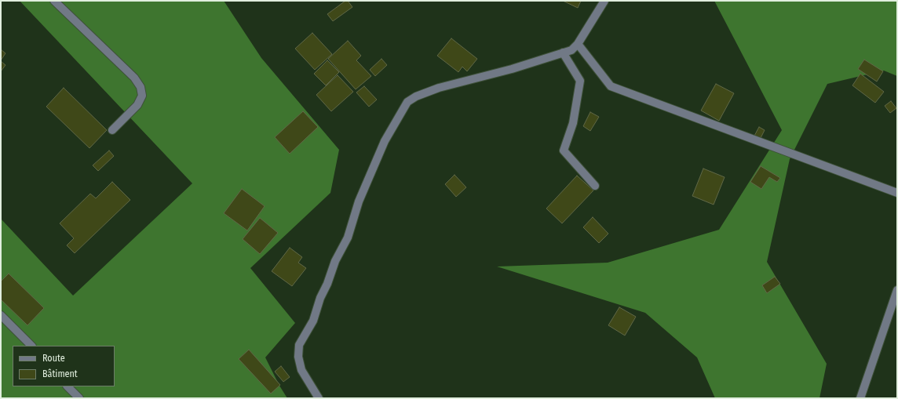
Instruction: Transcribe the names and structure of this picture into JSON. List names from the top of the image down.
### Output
{
  "legend": ["Route", "Bâtiment"]
}
